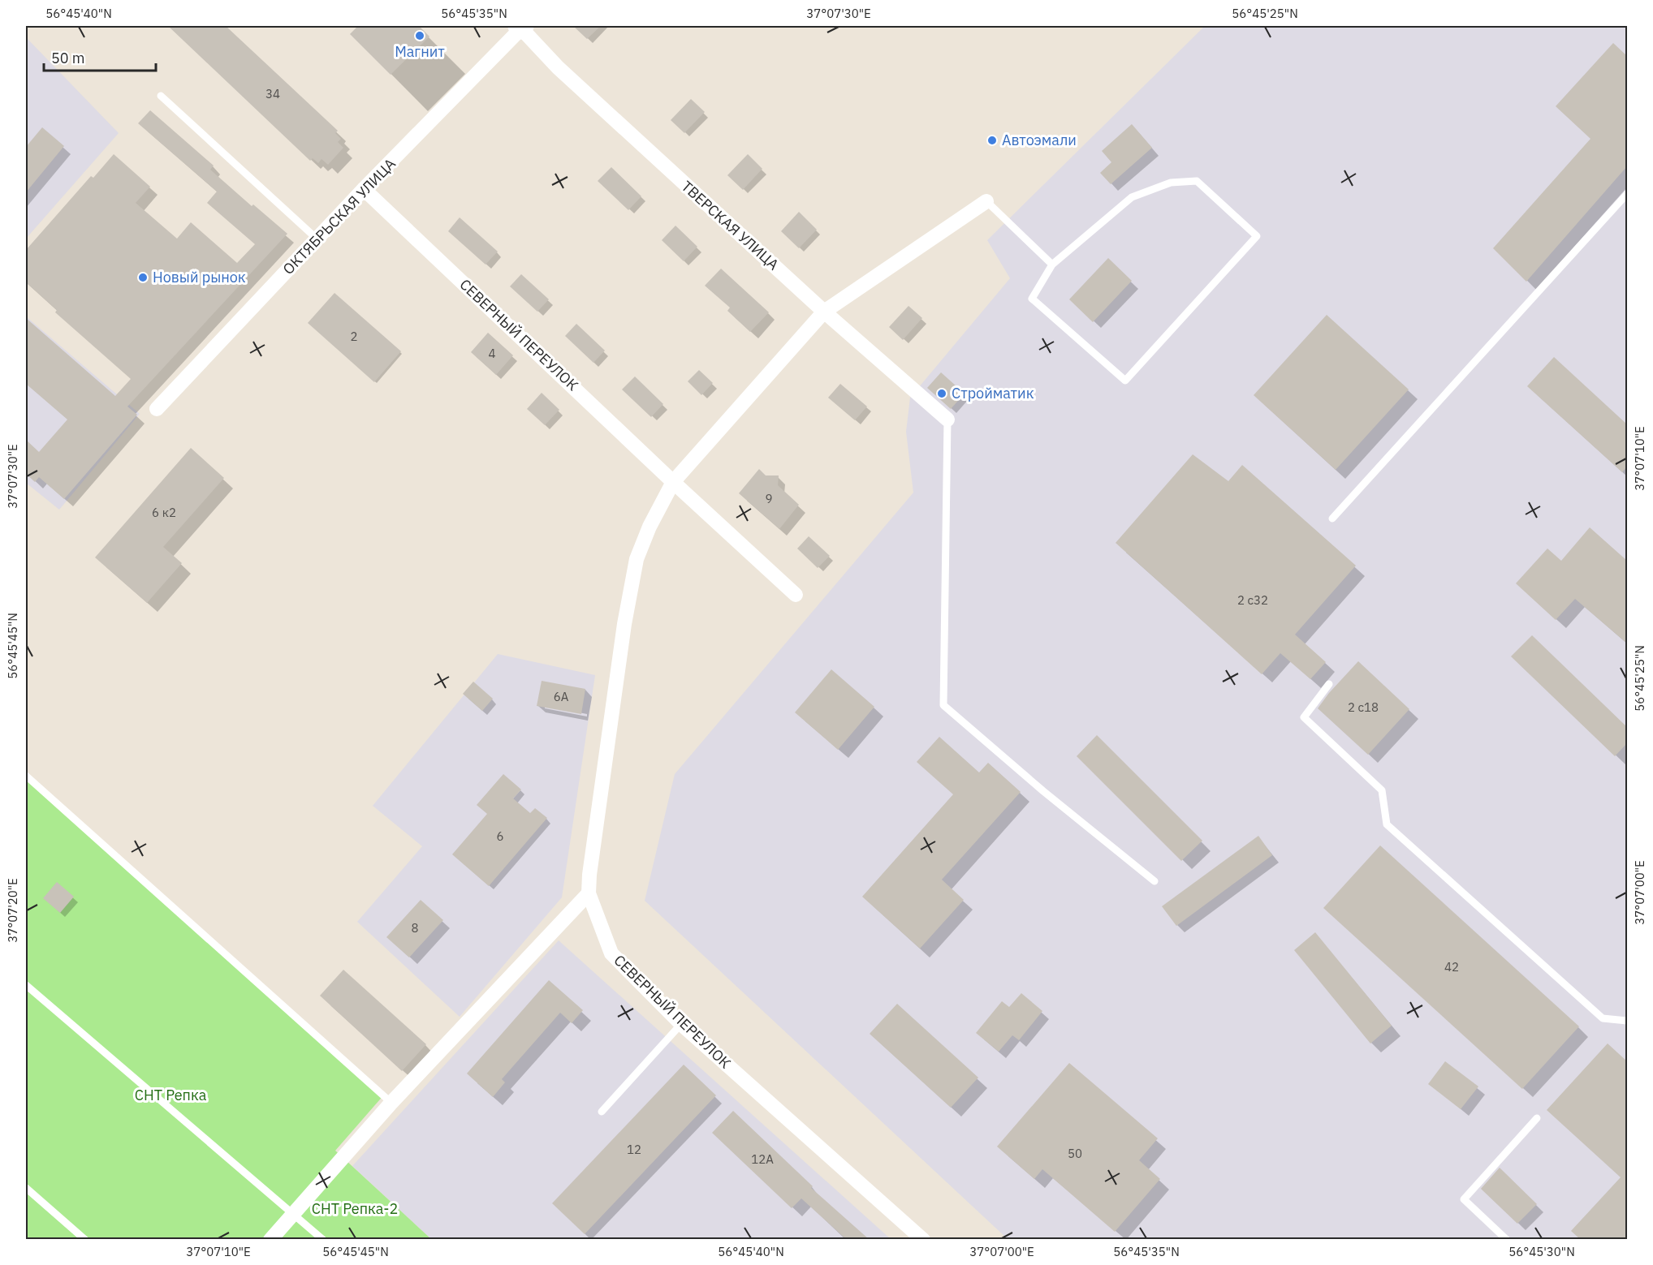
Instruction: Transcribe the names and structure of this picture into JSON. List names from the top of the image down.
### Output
{
  "streets": {
    "street": ["ОКТЯБРЬСКАЯ УЛИЦА", "ТВЕРСКАЯ УЛИЦА", "СЕВЕРНЫЙ ПЕРЕУЛОК"]
  },
  "crossings": [
    ["ОКТЯБРЬСКАЯ УЛИЦА", "ТВЕРСКАЯ УЛИЦА"],
    ["ОКТЯБРЬСКАЯ УЛИЦА", "СЕВЕРНЫЙ ПЕРЕУЛОК"]
  ],
  "parks": ["СНТ Репка", "СНТ Репка-2"],
  "places": [
    "Магнит",
    "Автоэмали",
    "Новый рынок",
    "Стройматик"
  ],
  "house_numbers": [
    "34",
    "2",
    "4",
    "9",
    "6 к2",
    "2 с32",
    "6А",
    "2 с18",
    "6",
    "8",
    "42",
    "12",
    "50",
    "12А"
  ],
  "scale_bar": "50 m",
  "coordinates": [
    "56°45'40\"N",
    "56°45'35\"N",
    "37°07'30\"E",
    "56°45'25\"N",
    "37°07'10\"E",
    "56°45'45\"N",
    "37°07'00\"E",
    "37°07'20\"E",
    "56°45'30\"N"
  ]
}
